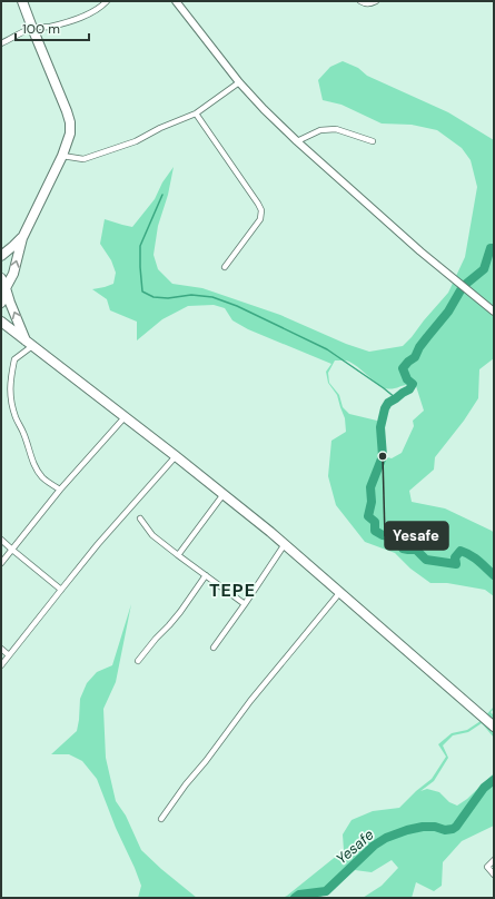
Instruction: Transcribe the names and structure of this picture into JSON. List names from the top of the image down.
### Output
{
  "districts": ["TEPE"],
  "water": ["Yesafe"],
  "places": ["Yesafe"],
  "scale_bar": "100 m"
}
